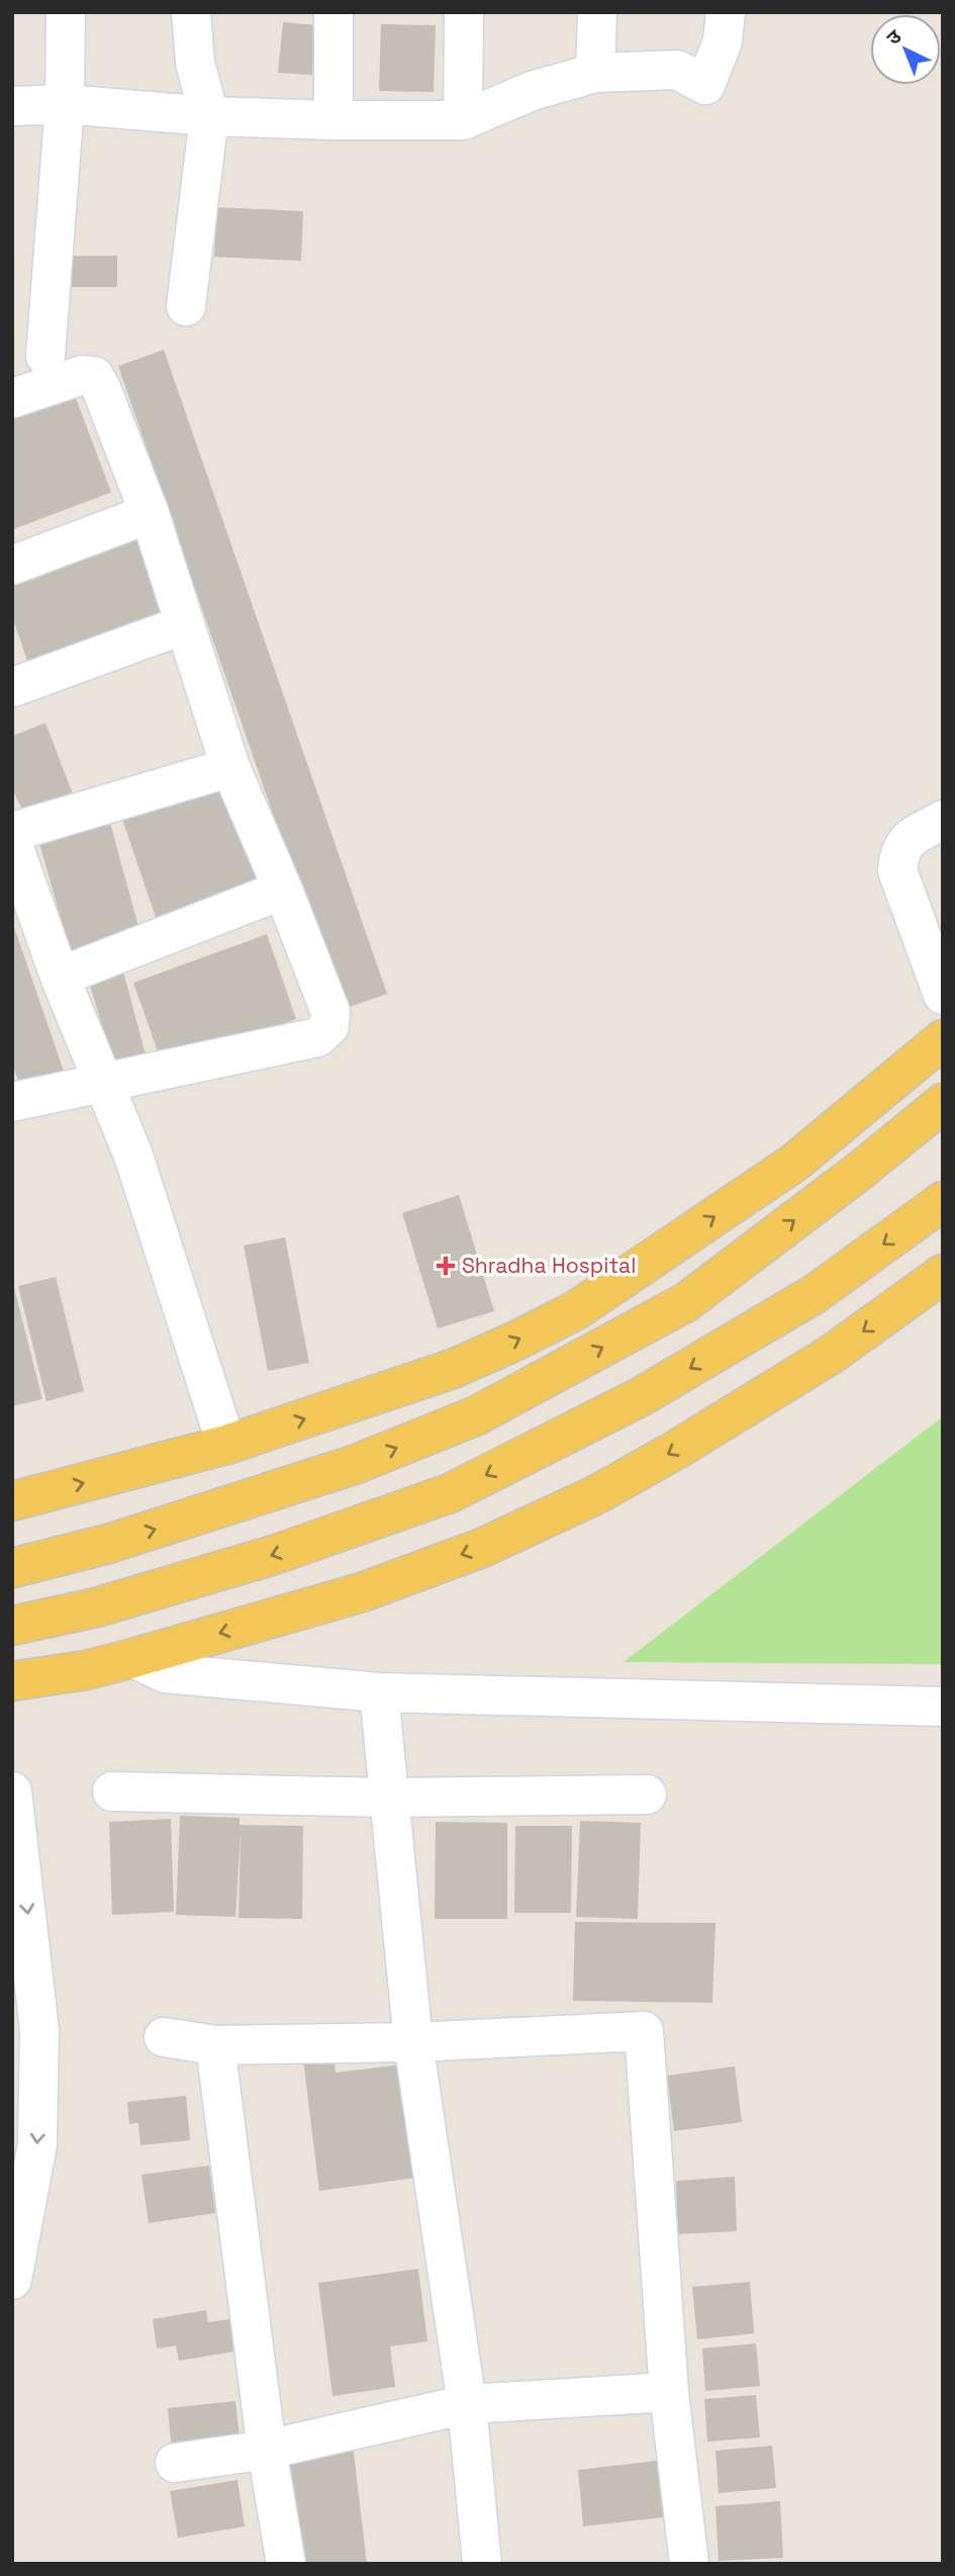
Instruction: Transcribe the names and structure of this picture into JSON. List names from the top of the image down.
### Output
{
  "places": {
    "health": ["Shradha Hospital"]
  },
  "north": "top left"
}
